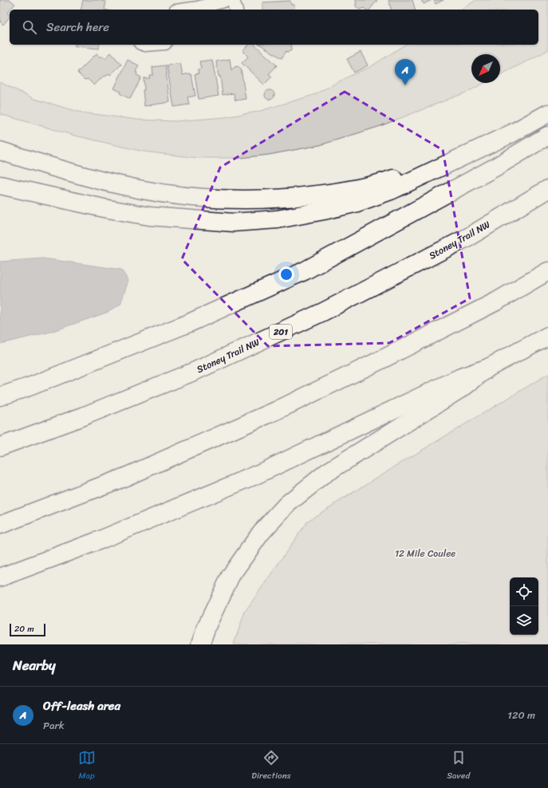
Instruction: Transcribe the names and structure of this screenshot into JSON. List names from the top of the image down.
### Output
{
  "streets": {
    "highway": ["Stoney Trail NW", "201"]
  },
  "parks": ["12 Mile Coulee"],
  "scale_bar": "20 m",
  "north": "bottom left",
  "page": {
    "search": "Search here",
    "pins": "A",
    "scale": "20 m",
    "heading": "Nearby",
    "list": [
      {
        "mark": "A",
        "name": "Off-leash area",
        "note": "Park",
        "value": "120 m"
      }
    ],
    "nav": ["Map", "Directions", "Saved"]
  }
}
